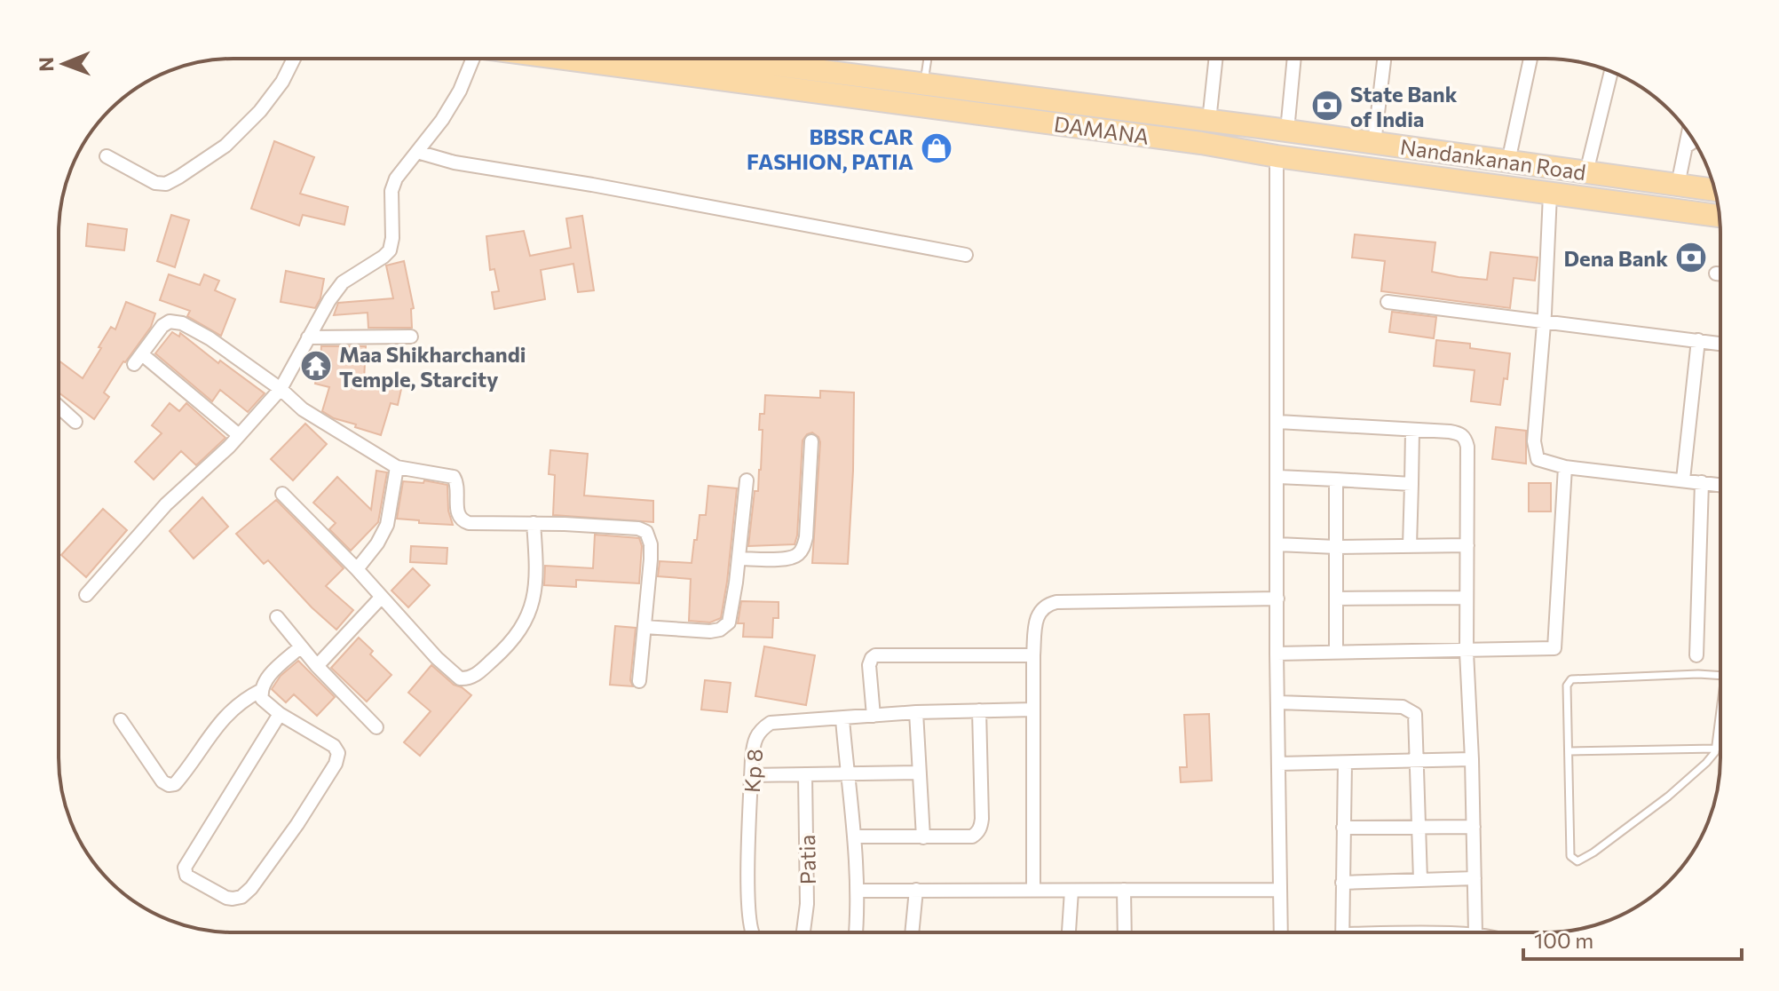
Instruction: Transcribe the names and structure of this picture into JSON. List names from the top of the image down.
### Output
{
  "streets": {
    "main road": ["DAMANA", "Nandankanan Road"],
    "street": ["Kp 8", "Patia"]
  },
  "places": {
    "bank": ["State Bank of India", "Dena Bank"],
    "shop": ["BBSR CAR FASHION, PATIA"],
    "temple": ["Maa Shikharchandi Temple, Starcity"]
  },
  "scale_bar": "100 m",
  "north": "left"
}
